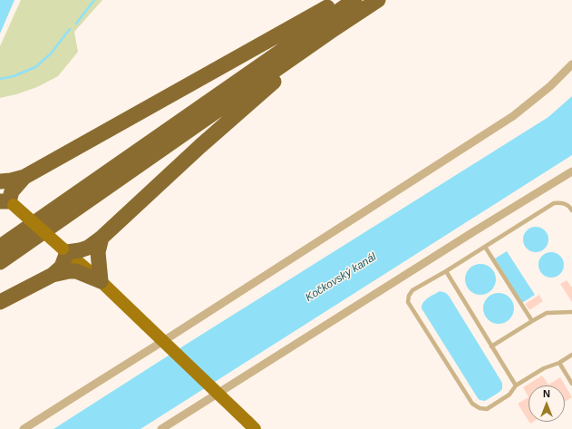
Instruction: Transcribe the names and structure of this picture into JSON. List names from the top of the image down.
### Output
{
  "water": ["Kočkovský kanál"],
  "north": "top"
}
